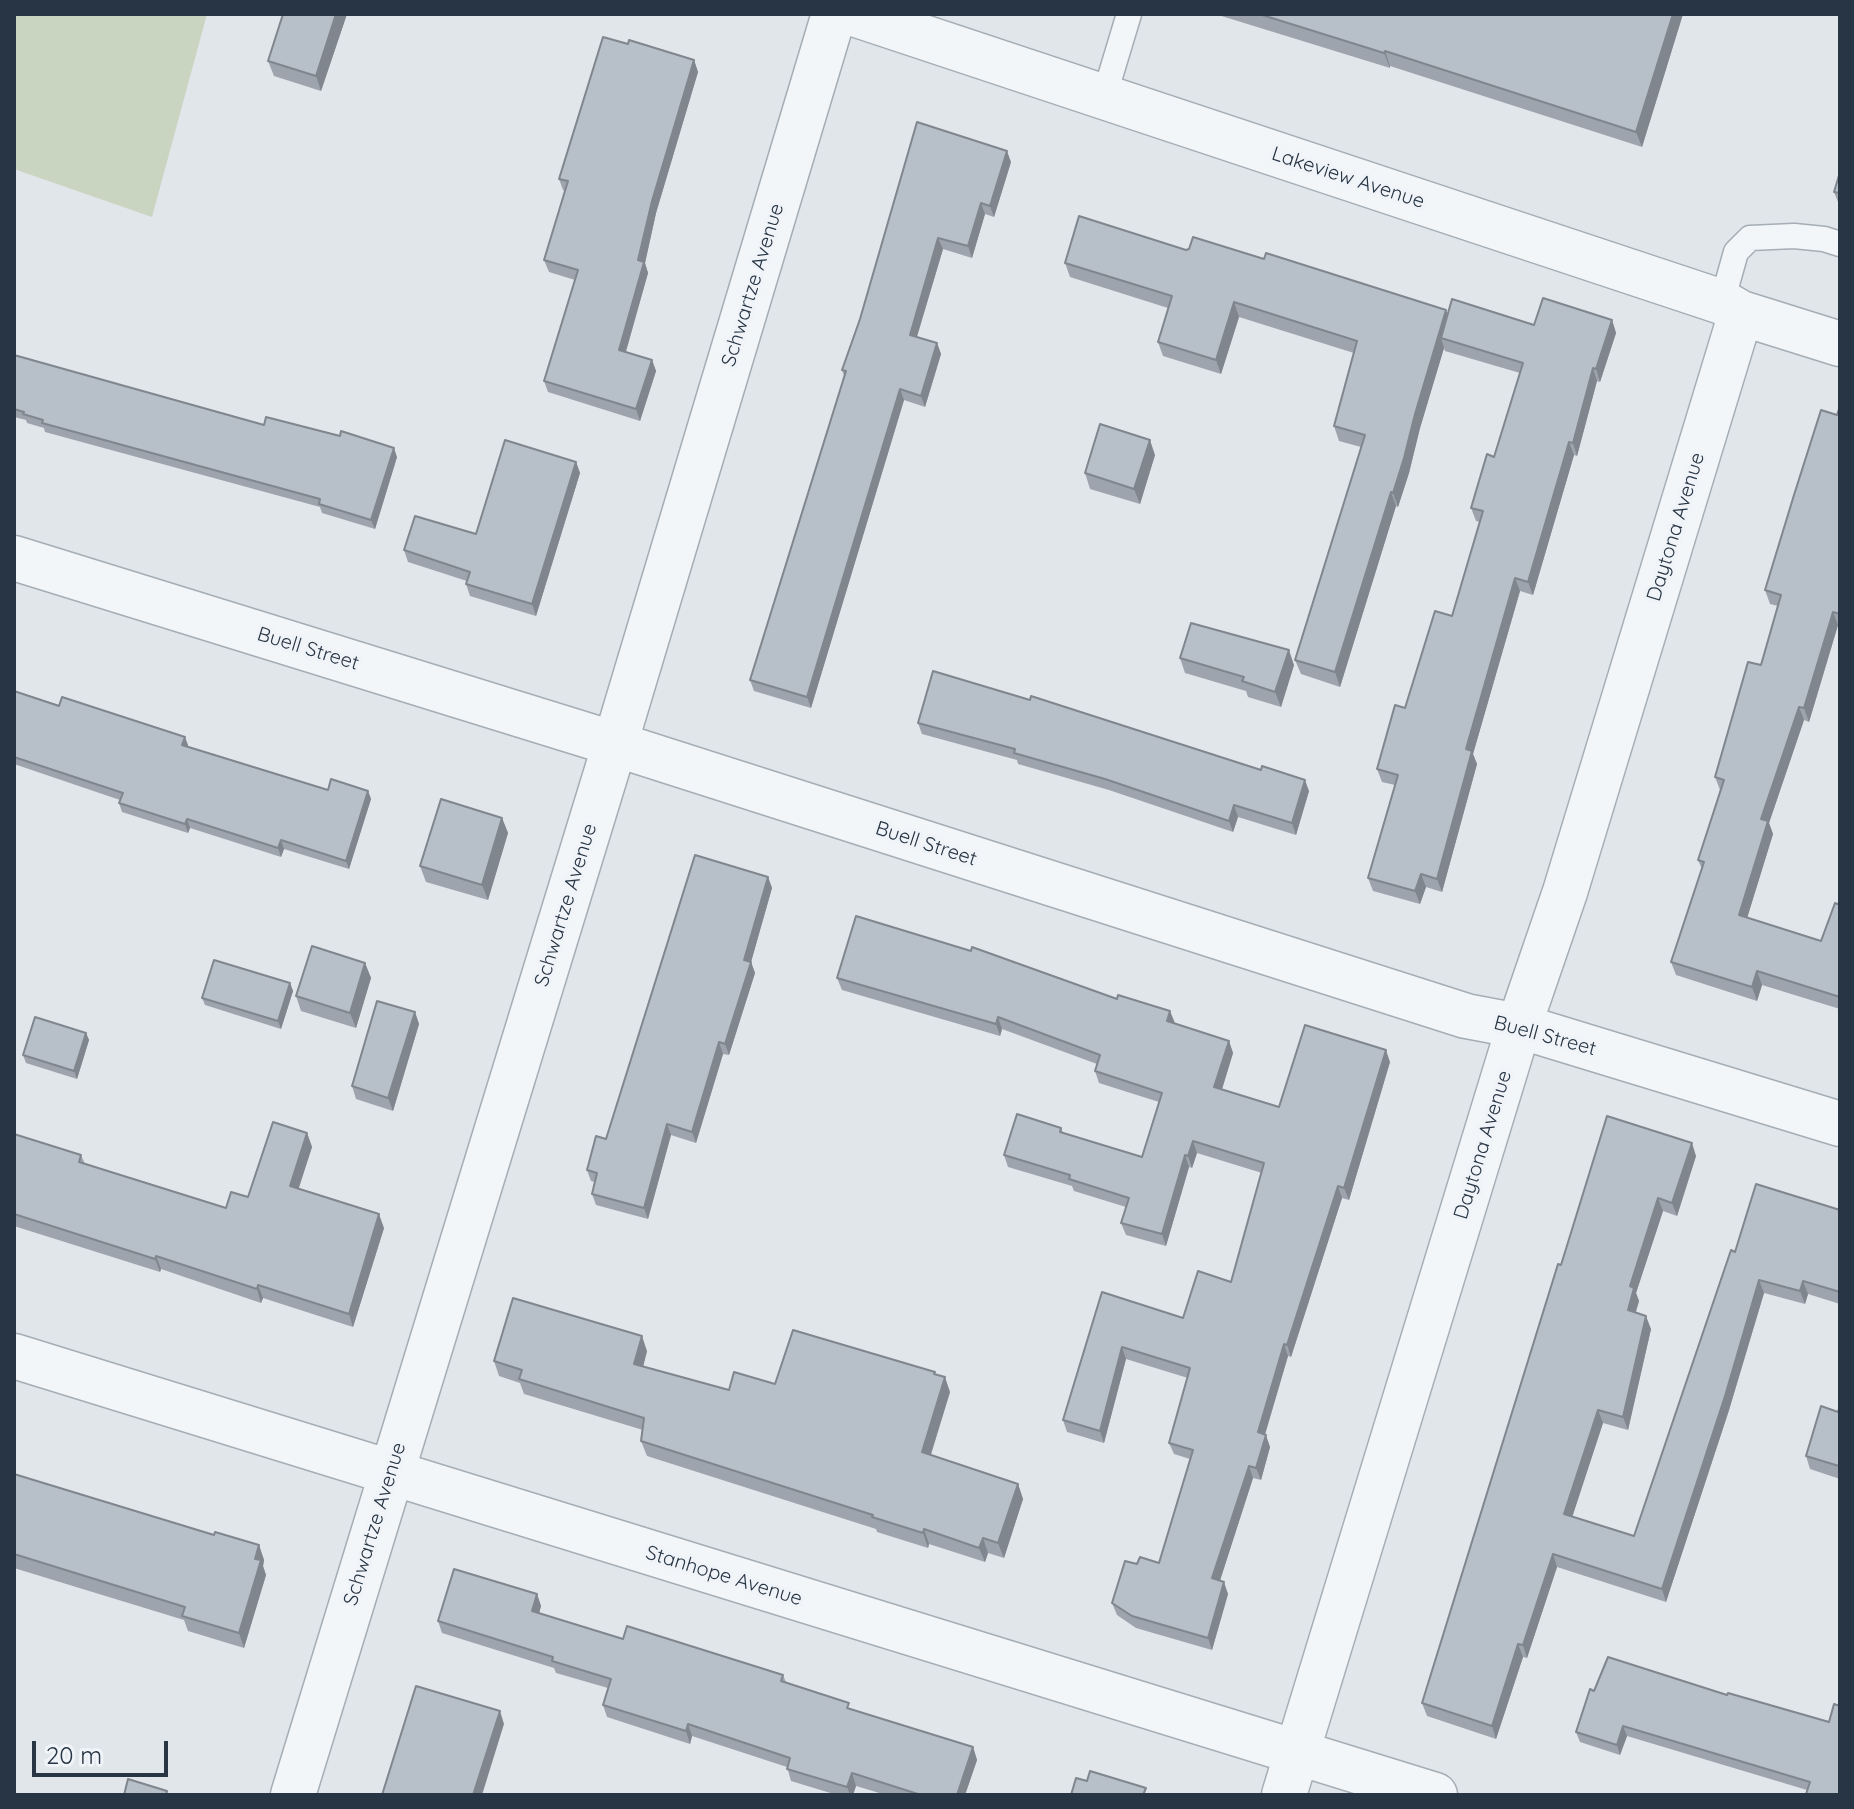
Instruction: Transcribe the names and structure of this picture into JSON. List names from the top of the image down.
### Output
{
  "streets": {
    "street": [
      "Lakeview Avenue",
      "Schwartze Avenue",
      "Daytona Avenue",
      "Buell Street",
      "Stanhope Avenue"
    ]
  },
  "crossings": [
    ["Lakeview Avenue", "Daytona Avenue"],
    ["Schwartze Avenue", "Buell Street"],
    ["Schwartze Avenue", "Stanhope Avenue"],
    ["Daytona Avenue", "Buell Street"],
    ["Daytona Avenue", "Stanhope Avenue"]
  ],
  "scale_bar": "20 m"
}
